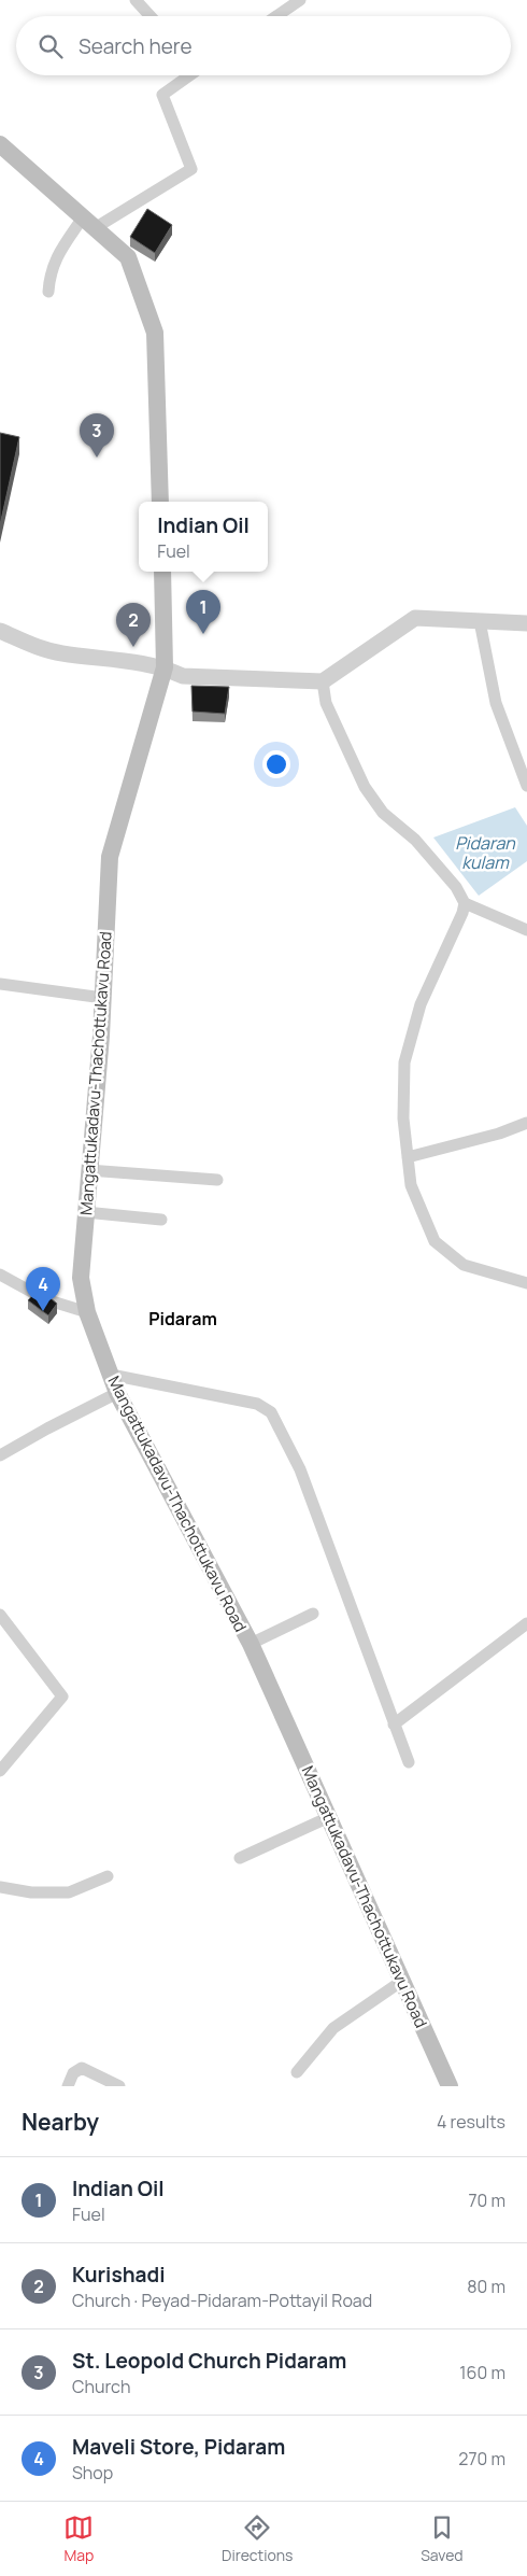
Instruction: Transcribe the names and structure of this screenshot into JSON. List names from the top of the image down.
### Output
{
  "streets": {
    "main road": ["Mangattukadavu-Thachottukavu Road"]
  },
  "districts": ["Pidaram"],
  "water": ["Pidaran kulam"],
  "page": {
    "search": "Search here",
    "pins": [
      "3",
      "1",
      "2",
      "4"
    ],
    "popup": ["Indian Oil", "Fuel"],
    "heading": ["Nearby", "4 results"],
    "list": [
      {
        "mark": "1",
        "name": "Indian Oil",
        "note": "Fuel",
        "value": "70 m"
      },
      {
        "mark": "2",
        "name": "Kurishadi",
        "note": "Church · Peyad-Pidaram-Pottayil Road",
        "value": "80 m"
      },
      {
        "mark": "3",
        "name": "St. Leopold Church Pidaram",
        "note": "Church",
        "value": "160 m"
      },
      {
        "mark": "4",
        "name": "Maveli Store, Pidaram",
        "note": "Shop",
        "value": "270 m"
      }
    ],
    "nav": ["Map", "Directions", "Saved"]
  }
}
